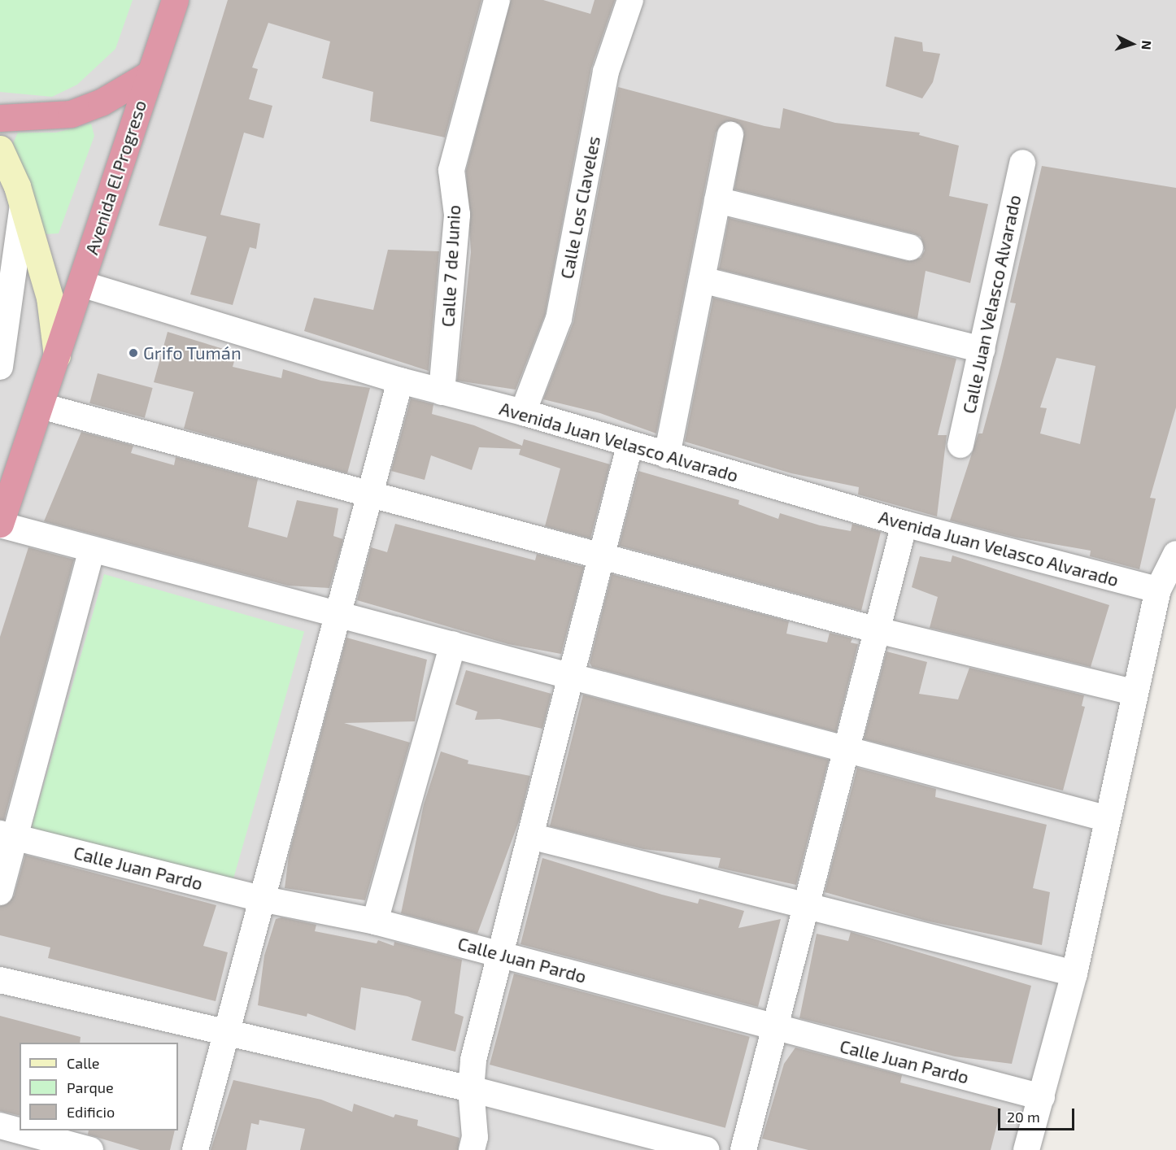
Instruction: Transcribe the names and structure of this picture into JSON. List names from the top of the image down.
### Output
{
  "streets": {
    "highway": ["Avenida El Progreso"],
    "street": [
      "Calle Los Claveles",
      "Calle 7 de Junio",
      "Calle Juan Velasco Alvarado",
      "Avenida Juan Velasco Alvarado",
      "Calle Juan Pardo"
    ]
  },
  "crossings": [
    ["Avenida El Progreso", "Avenida Juan Velasco Alvarado"],
    ["Calle Los Claveles", "Avenida Juan Velasco Alvarado"],
    ["Calle 7 de Junio", "Avenida Juan Velasco Alvarado"]
  ],
  "places": ["Grifo Tumán"],
  "legend": ["Calle", "Parque", "Edificio"],
  "scale_bar": "20 m",
  "north": "right"
}
